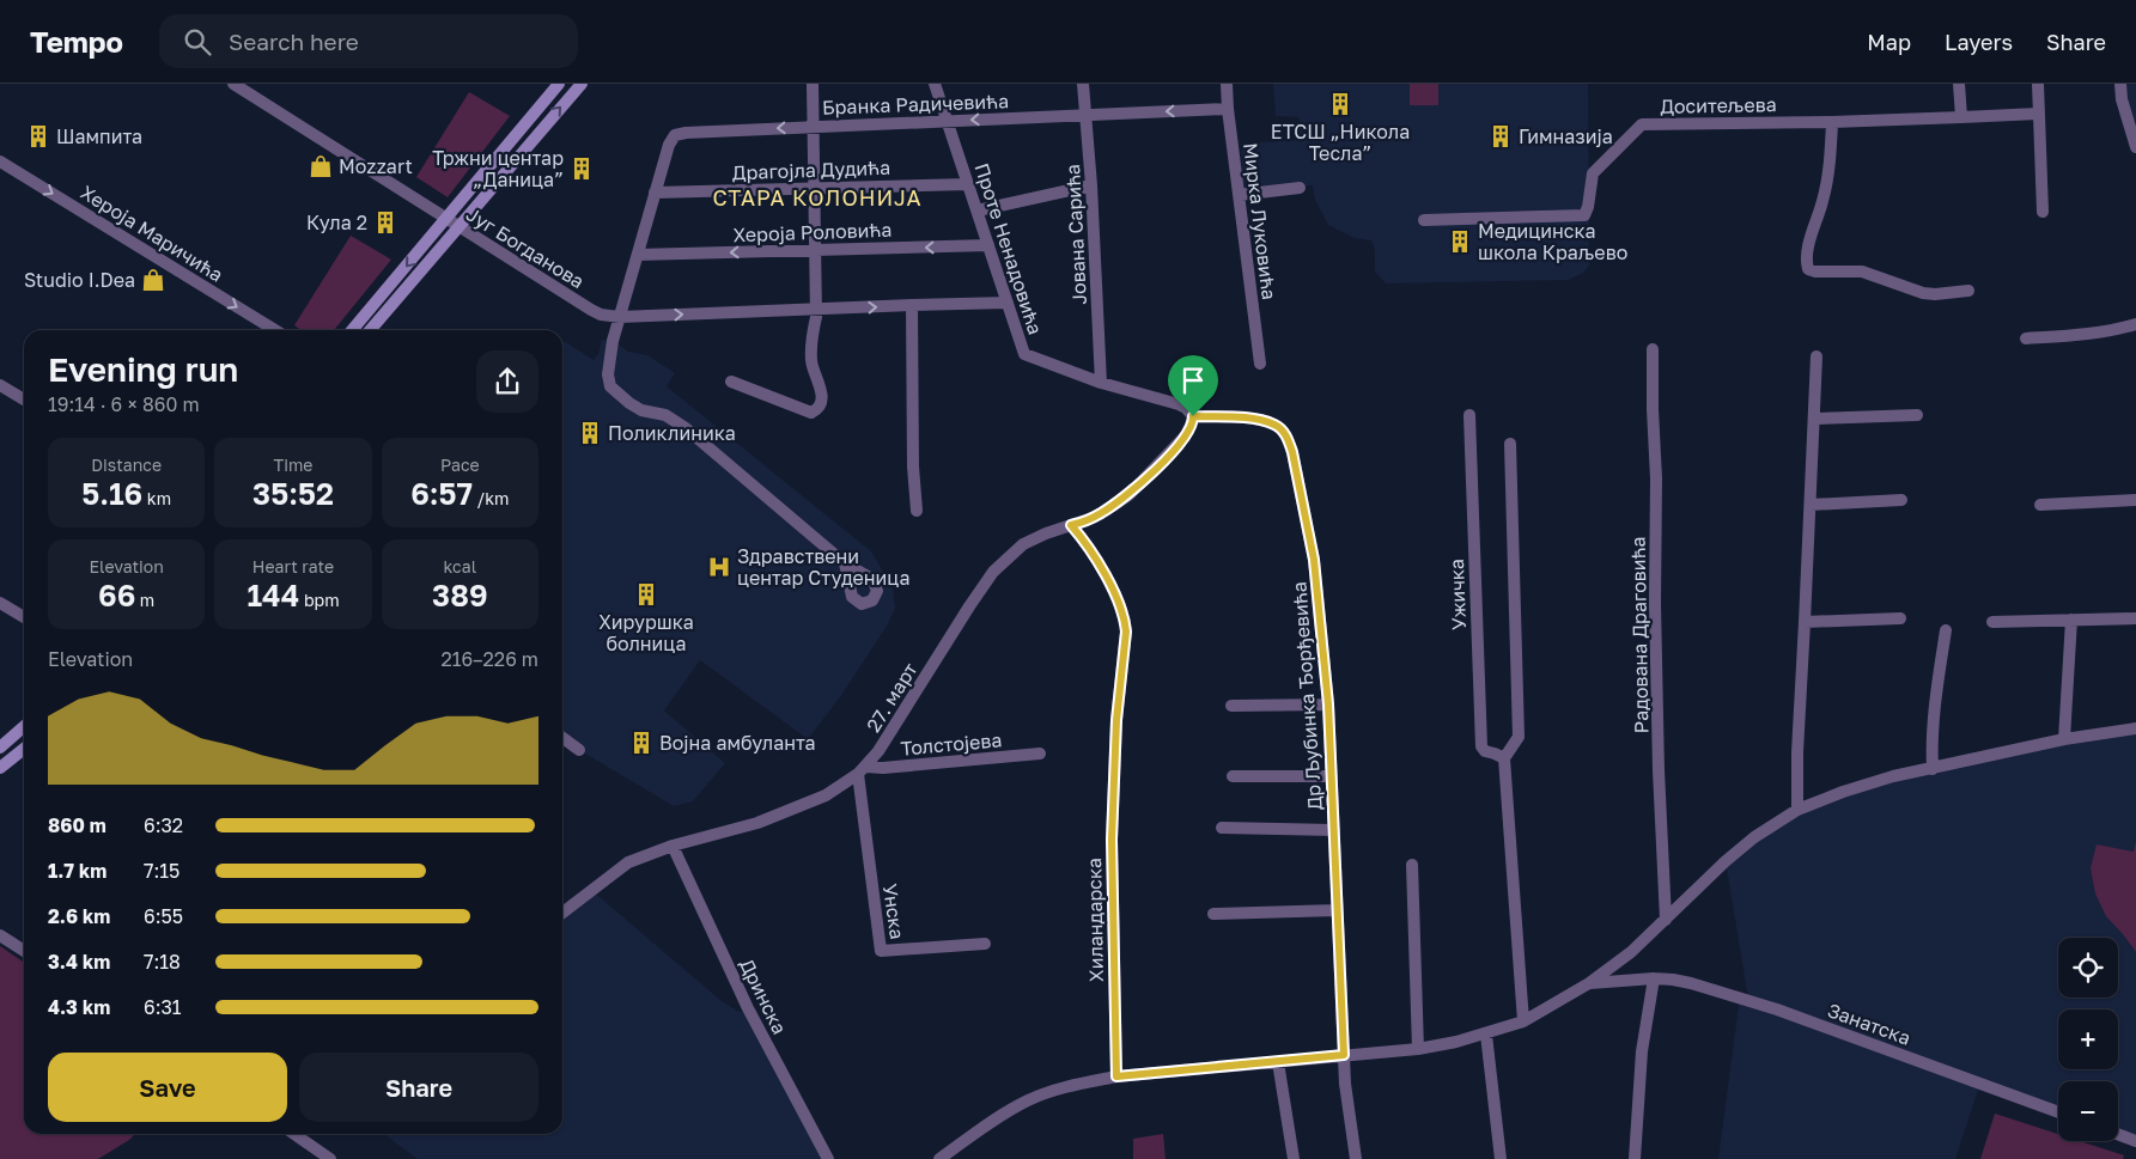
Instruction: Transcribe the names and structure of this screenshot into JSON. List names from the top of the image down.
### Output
{
  "streets": {
    "street": [
      "Бранка Радичевића",
      "Доситељева",
      "Драгојла Дудића",
      "Мирка Луковића",
      "Хероја Роловића",
      "Хероја Маричића",
      "Јована Сарића",
      "Југ Богданова",
      "Проте Ненадовића",
      "Ужичка",
      "Радована Драговића",
      "Др Љубинка Ђорђевића",
      "27. март",
      "Толстојева",
      "Унска",
      "Хиландарска",
      "Дринска",
      "Занатска"
    ]
  },
  "crossings": [
    ["Бранка Радичевића", "Драгојла Дудића"],
    ["Бранка Радичевића", "Мирка Луковића"],
    ["Бранка Радичевића", "Јована Сарића"],
    ["Бранка Радичевића", "Проте Ненадовића"],
    ["Драгојла Дудића", "Проте Ненадовића"],
    ["Хероја Роловића", "Проте Ненадовића"],
    ["Јована Сарића", "Проте Ненадовића"],
    ["Југ Богданова", "Проте Ненадовића"],
    ["Проте Ненадовића", "Др Љубинка Ђорђевића"],
    ["Проте Ненадовића", "27. март"],
    ["Др Љубинка Ђорђевића", "27. март"],
    ["27. март", "Толстојева"],
    ["27. март", "Унска"],
    ["27. март", "Хиландарска"],
    ["27. март", "Дринска"],
    ["Толстојева", "Унска"]
  ],
  "one_way": ["Бранка Радичевића", "Хероја Роловића", "Хероја Маричића"],
  "districts": ["СТАРА КОЛОНИЈА"],
  "places": {
    "building": [
      "ЕТСШ „Никола Тесла”",
      "Шампита",
      "Гимназија",
      "Тржни центар „Даница”",
      "Кула 2",
      "Медицинска школа Краљево",
      "Поликлиника",
      "Хируршка болница",
      "Војна амбуланта"
    ],
    "shop": ["Mozzart", "Studio I.Dea"],
    "hospital": ["Здравствени центар Студеница"]
  },
  "page": {
    "header": "Tempo",
    "search": "Search here",
    "nav": ["Map", "Layers", "Share"],
    "heading": ["Evening run", "19:14 · 6 × 860 m"],
    "stats": [
      ["Distance", "5.16 km"],
      ["Time", "35:52"],
      ["Pace", "6:57 /km"],
      ["Elevation", "66 m"],
      ["Heart rate", "144 bpm"],
      ["kcal", "389"]
    ],
    "chart": ["Elevation", "216–226 m"],
    "list": [
      {
        "name": "860 m",
        "note": "6:32"
      },
      {
        "name": "1.7 km",
        "note": "7:15"
      },
      {
        "name": "2.6 km",
        "note": "6:55"
      },
      {
        "name": "3.4 km",
        "note": "7:18"
      },
      {
        "name": "4.3 km",
        "note": "6:31"
      }
    ],
    "map_buttons": ["+", "−"],
    "buttons": ["Save", "Share"]
  }
}
